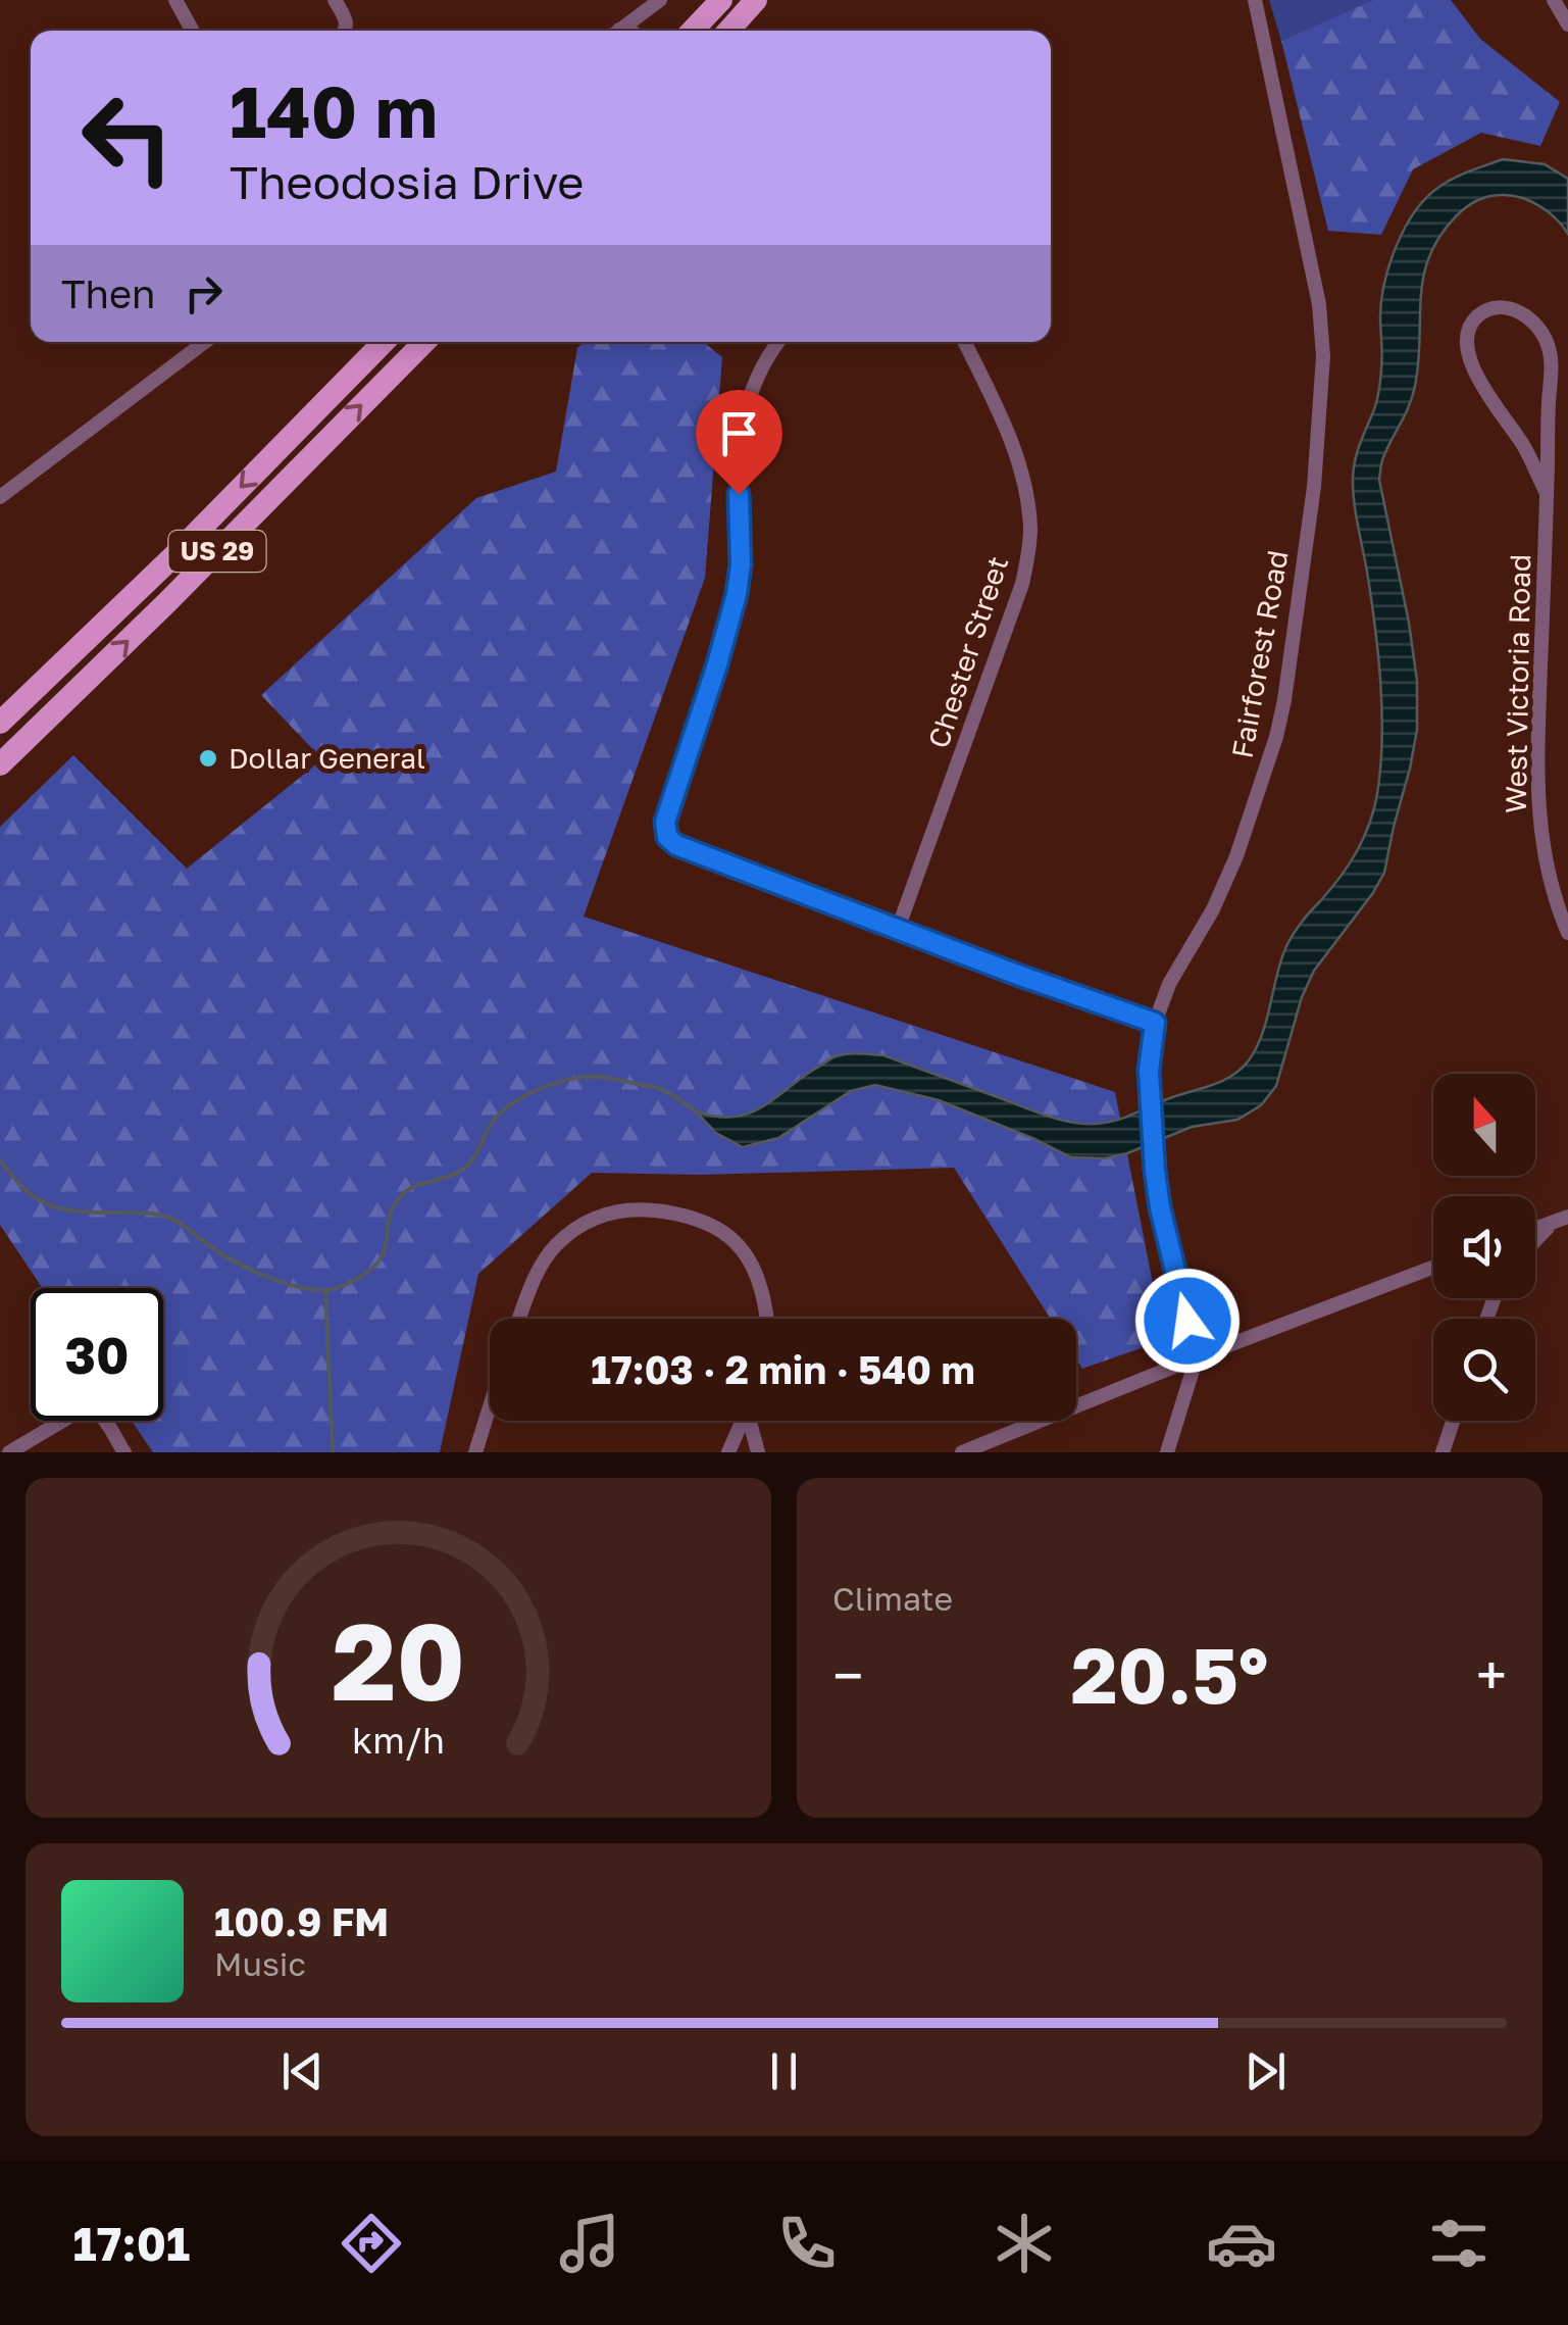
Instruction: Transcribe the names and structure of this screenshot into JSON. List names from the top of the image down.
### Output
{
  "streets": {
    "main road": ["US 29"],
    "street": ["Chester Street", "Fairforest Road", "West Victoria Road"]
  },
  "places": ["Dollar General"],
  "north": "top",
  "page": {
    "turn": ["140 m", "Theodosia Drive"],
    "then": "Then",
    "limit": "30",
    "trip": "17:03 · 2 min · 540 m",
    "tile": "Climate",
    "heat": ["−", "20.5°", "+"],
    "song": ["100.9 FM", "Music"],
    "tabs": "17:01",
    "gauge": ["20", "km/h"]
  }
}
